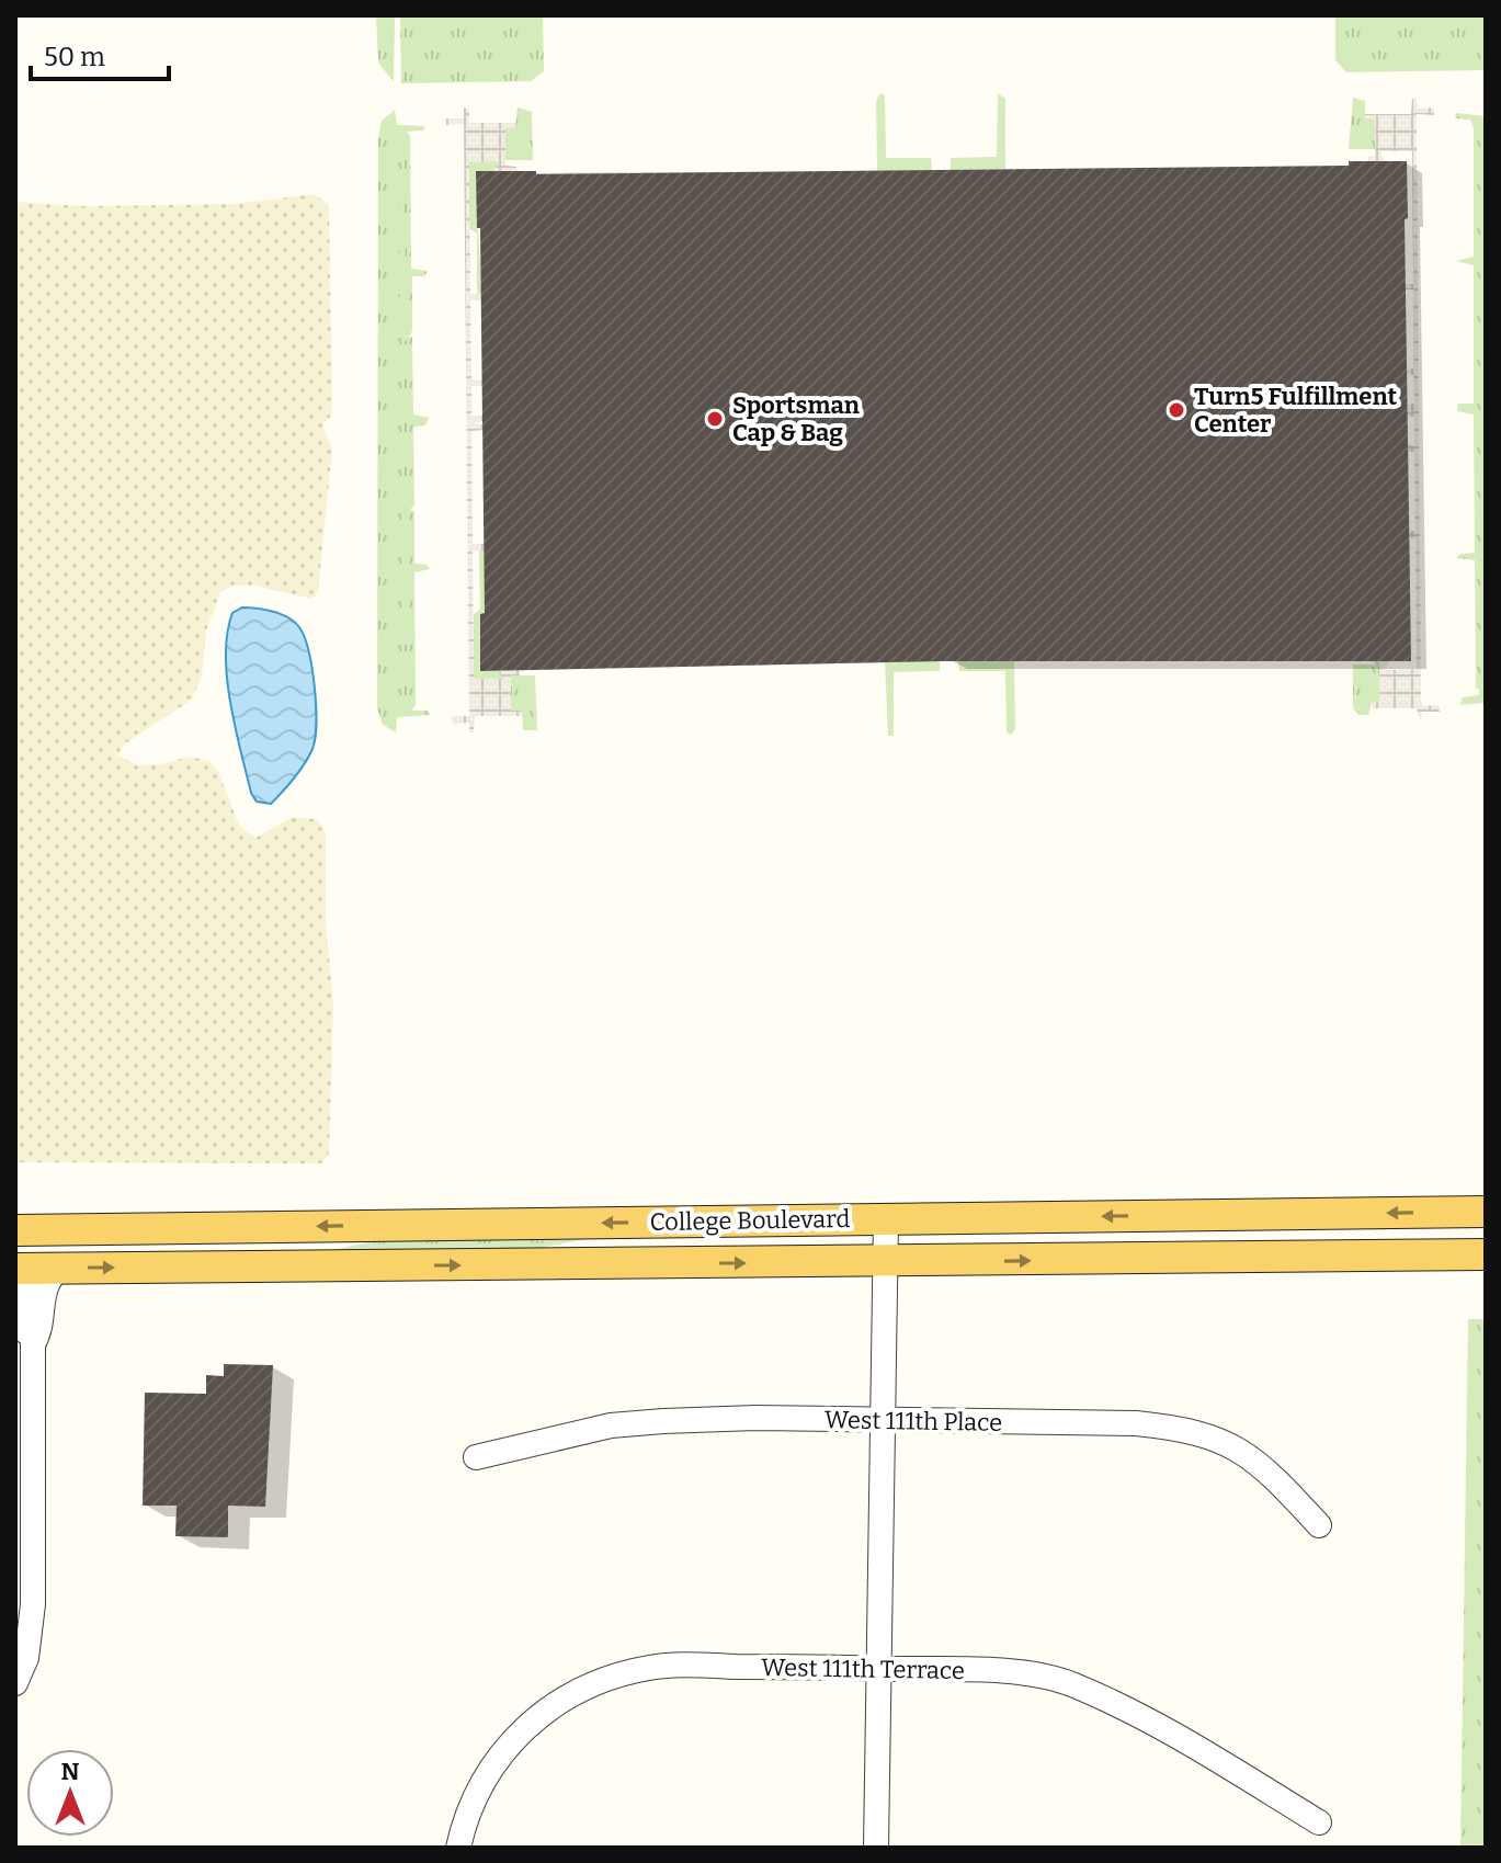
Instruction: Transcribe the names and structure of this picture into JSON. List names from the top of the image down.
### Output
{
  "streets": {
    "main road": ["College Boulevard"],
    "street": ["West 111th Place", "West 111th Terrace"]
  },
  "places": ["Turn5 Fulfillment Center", "Sportsman Cap & Bag"],
  "scale_bar": "50 m",
  "north": "top"
}
